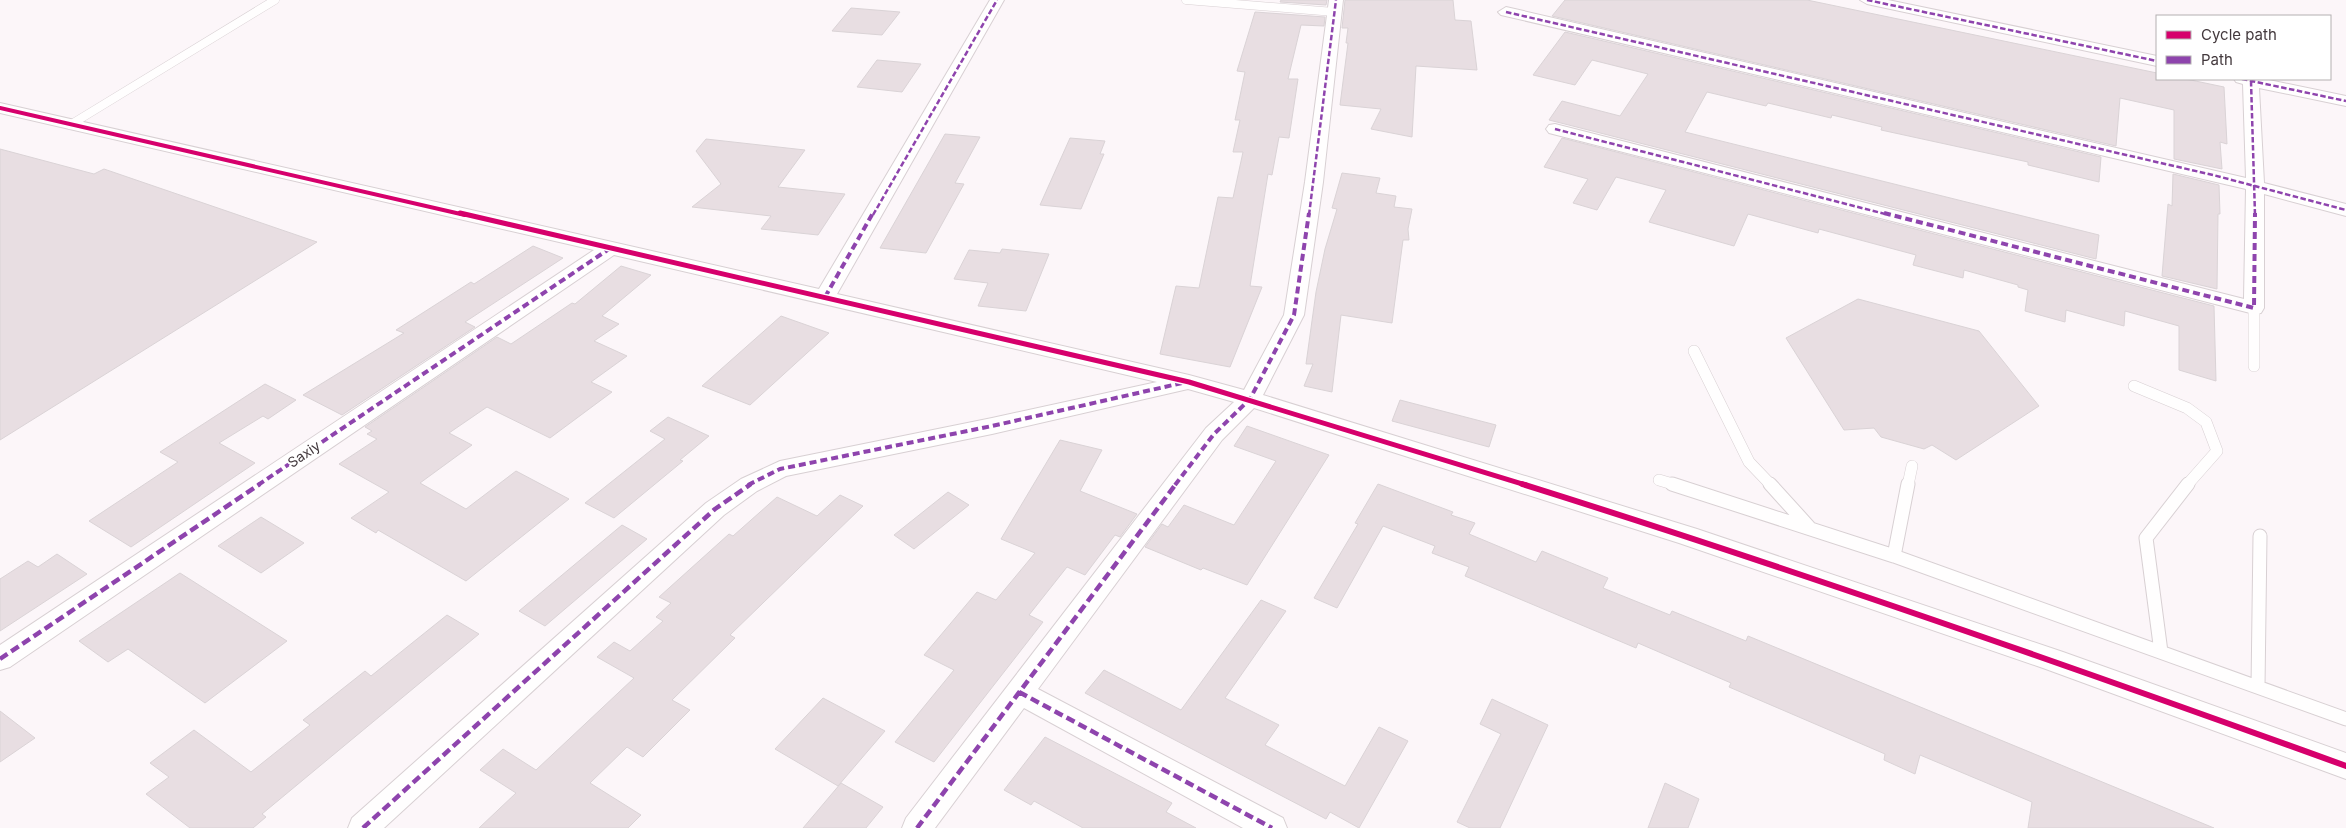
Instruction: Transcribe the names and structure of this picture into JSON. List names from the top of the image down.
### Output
{
  "streets": {
    "street": ["Saxiy"]
  },
  "legend": ["Cycle path", "Path"]
}
